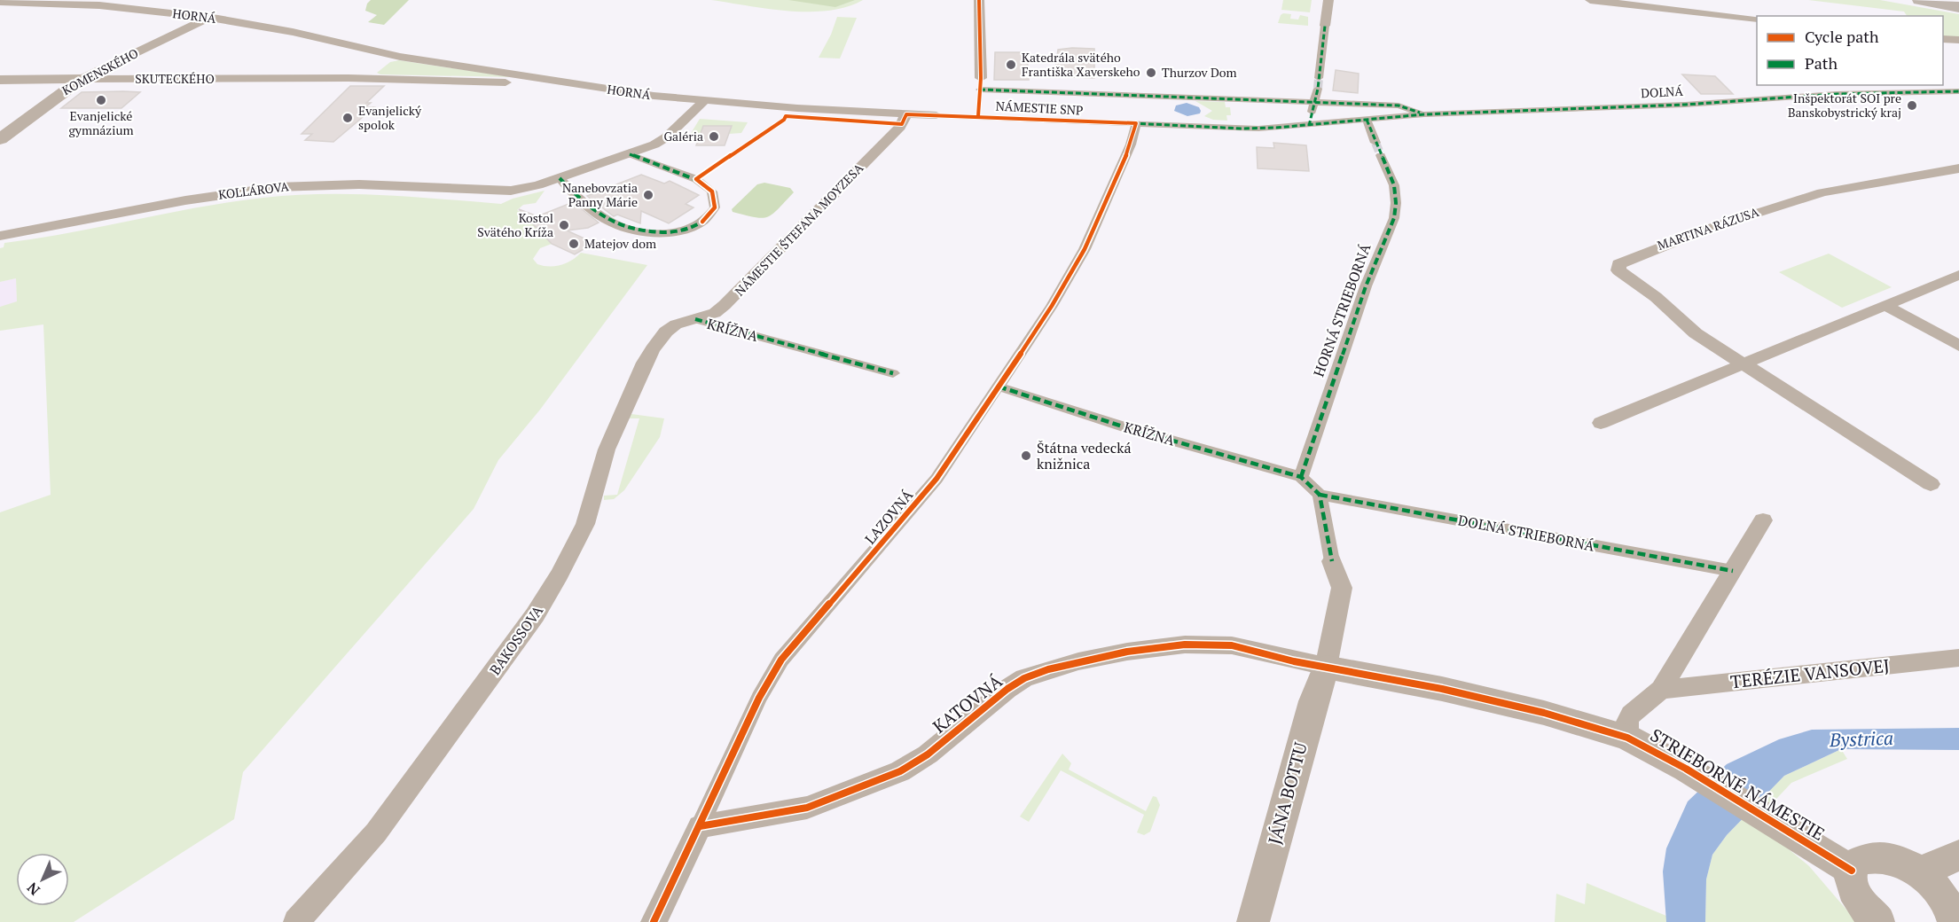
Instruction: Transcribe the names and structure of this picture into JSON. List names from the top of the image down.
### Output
{
  "streets": {
    "street": [
      "HORNÁ",
      "KOMENSKÉHO",
      "SKUTECKÉHO",
      "DOLNÁ",
      "NÁMESTIE SNP",
      "KOLLÁROVA",
      "MARTINA RÁZUSA",
      "NÁMESTIE ŠTEFANA MOYZESA",
      "HORNÁ STRIEBORNÁ",
      "KRÍŽNA",
      "LAZOVNÁ",
      "DOLNÁ STRIEBORNÁ",
      "BAKOSSOVA",
      "TERÉZIE VANSOVEJ",
      "KATOVNÁ",
      "STRIEBORNÉ NÁMESTIE",
      "JÁNA BOTTU"
    ]
  },
  "crossings": [
    ["HORNÁ", "KOMENSKÉHO"],
    ["HORNÁ", "SKUTECKÉHO"],
    ["KOMENSKÉHO", "SKUTECKÉHO"],
    ["DOLNÁ", "NÁMESTIE SNP"],
    ["DOLNÁ", "HORNÁ STRIEBORNÁ"],
    ["NÁMESTIE SNP", "HORNÁ STRIEBORNÁ"],
    ["NÁMESTIE SNP", "LAZOVNÁ"],
    ["NÁMESTIE ŠTEFANA MOYZESA", "KRÍŽNA"],
    ["NÁMESTIE ŠTEFANA MOYZESA", "BAKOSSOVA"],
    ["HORNÁ STRIEBORNÁ", "KRÍŽNA"],
    ["KRÍŽNA", "LAZOVNÁ"],
    ["KRÍŽNA", "BAKOSSOVA"],
    ["LAZOVNÁ", "KATOVNÁ"],
    ["KATOVNÁ", "STRIEBORNÉ NÁMESTIE"],
    ["KATOVNÁ", "JÁNA BOTTU"],
    ["STRIEBORNÉ NÁMESTIE", "JÁNA BOTTU"]
  ],
  "water": ["Bystrica"],
  "places": [
    "Katedrála svätého Františka Xaverskeho",
    "Thurzov Dom",
    "Evanjelické gymnázium",
    "Inšpektorát SOI pre Banskobystrický kraj",
    "Evanjelický spolok",
    "Galéria",
    "Nanebovzatia Panny Márie",
    "Kostol Svätého Kríža",
    "Matejov dom",
    "Štátna vedecká knižnica"
  ],
  "legend": ["Cycle path", "Path"],
  "north": "bottom left"
}
